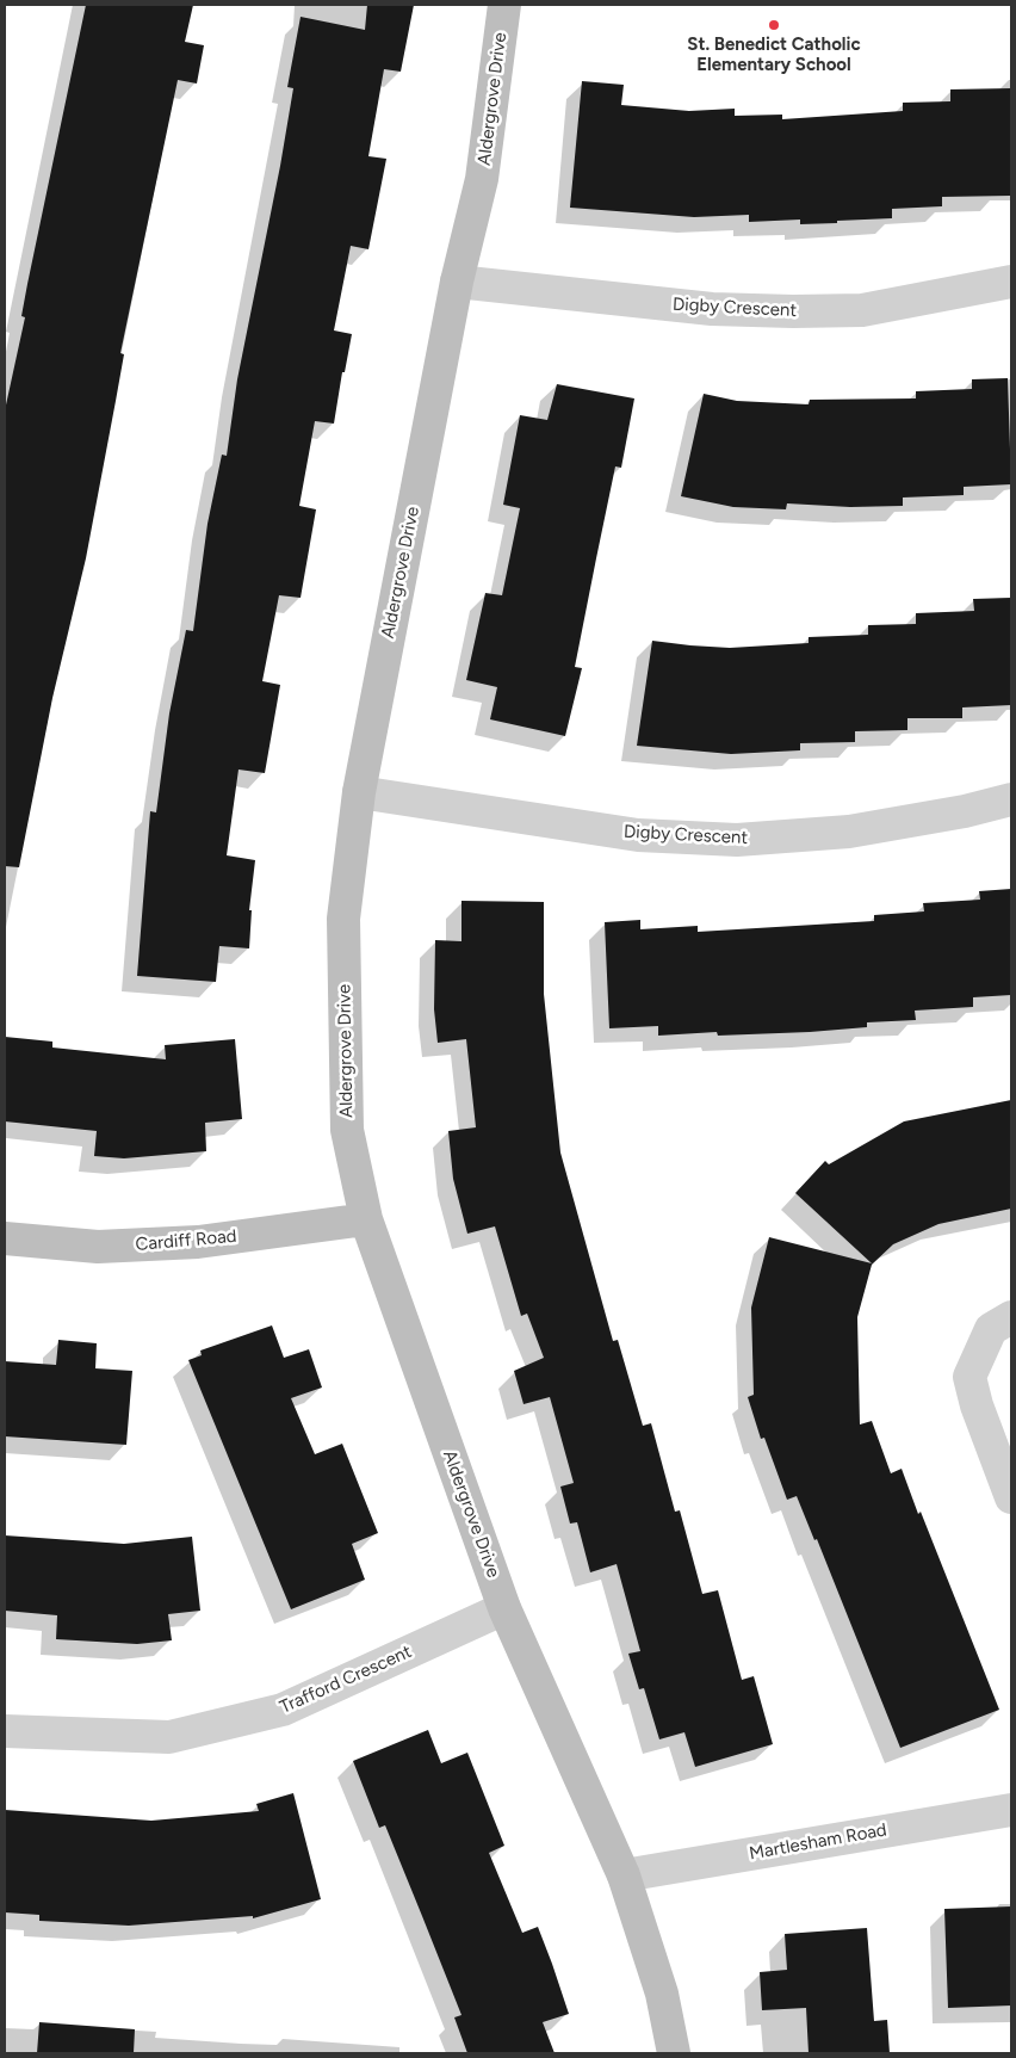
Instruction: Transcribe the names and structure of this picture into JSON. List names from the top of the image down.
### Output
{
  "streets": {
    "street": [
      "Aldergrove Drive",
      "Digby Crescent",
      "Cardiff Road",
      "Trafford Crescent",
      "Martlesham Road"
    ]
  },
  "crossings": [
    ["Aldergrove Drive", "Digby Crescent"],
    ["Aldergrove Drive", "Cardiff Road"],
    ["Aldergrove Drive", "Trafford Crescent"],
    ["Aldergrove Drive", "Martlesham Road"]
  ],
  "places": ["St. Benedict Catholic Elementary School"]
}
